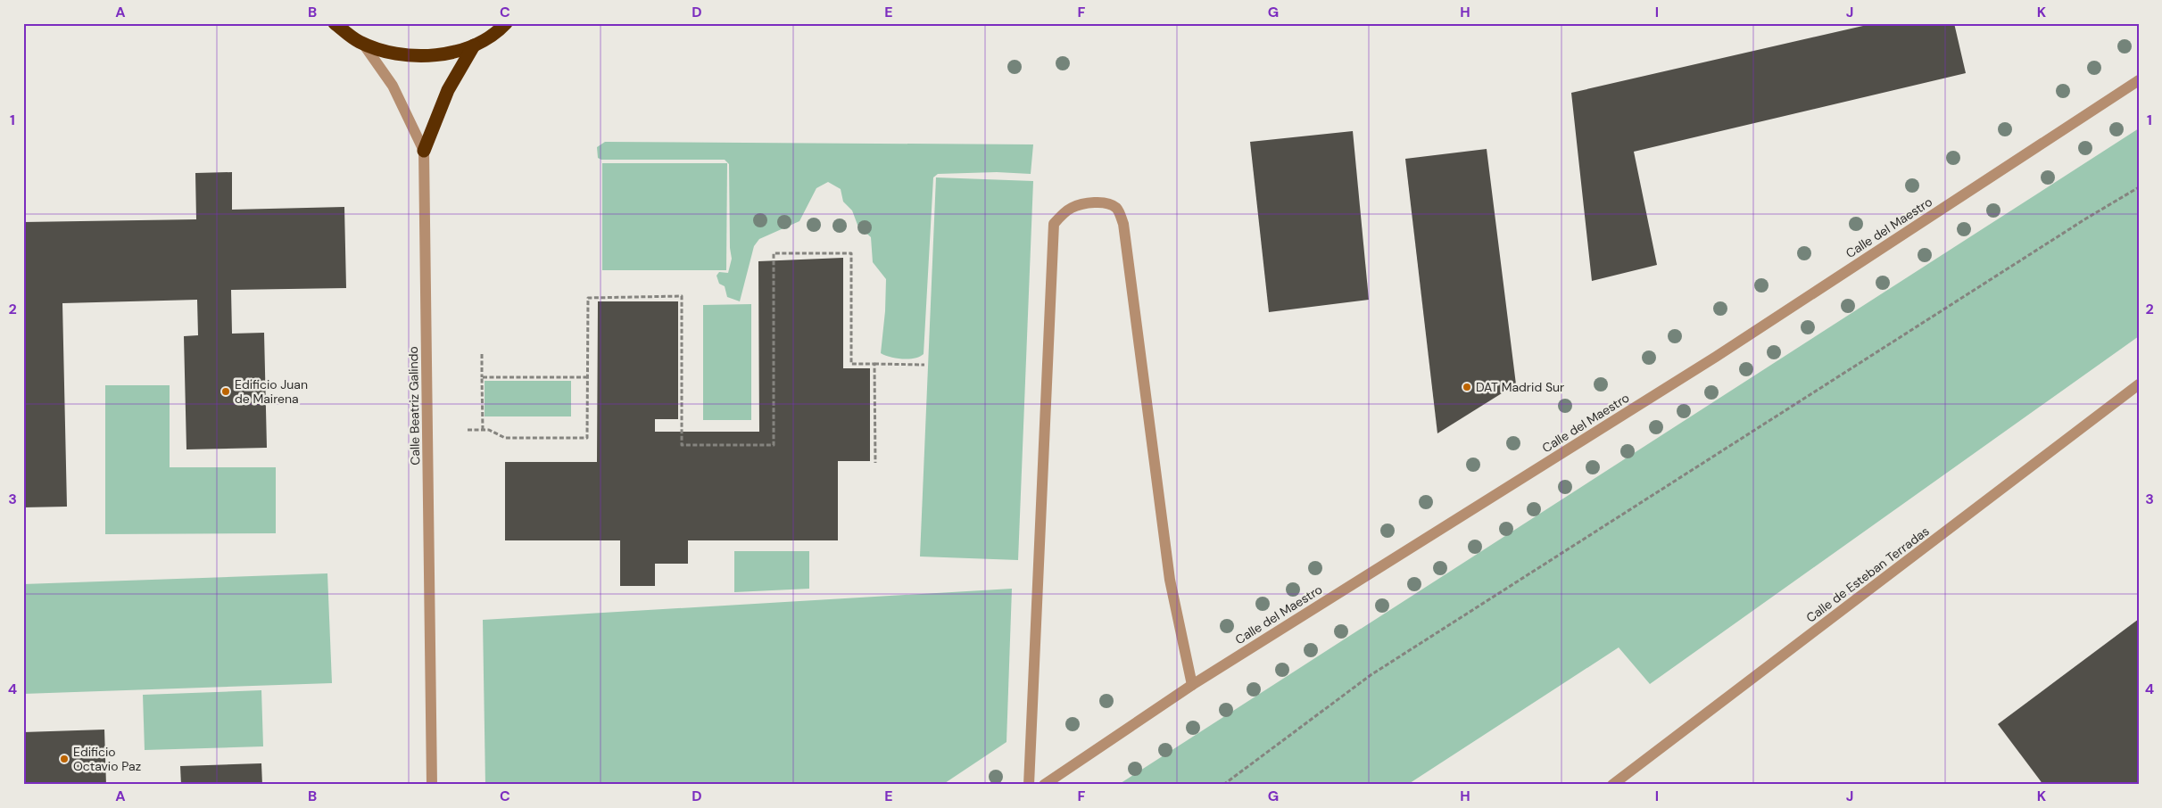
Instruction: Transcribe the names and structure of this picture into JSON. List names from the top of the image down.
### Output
{
  "streets": {
    "street": ["Calle del Maestro", "Calle Beatriz Galindo", "Calle de Esteban Terradas"]
  },
  "places": ["DAT Madrid Sur", "Edificio Juan de Mairena", "Edificio Octavio Paz"],
  "grid": {
    "columns": [
      "A",
      "B",
      "C",
      "D",
      "E",
      "F",
      "G",
      "H",
      "I",
      "J",
      "K"
    ],
    "rows": [
      "1",
      "2",
      "3",
      "4"
    ]
  }
}
